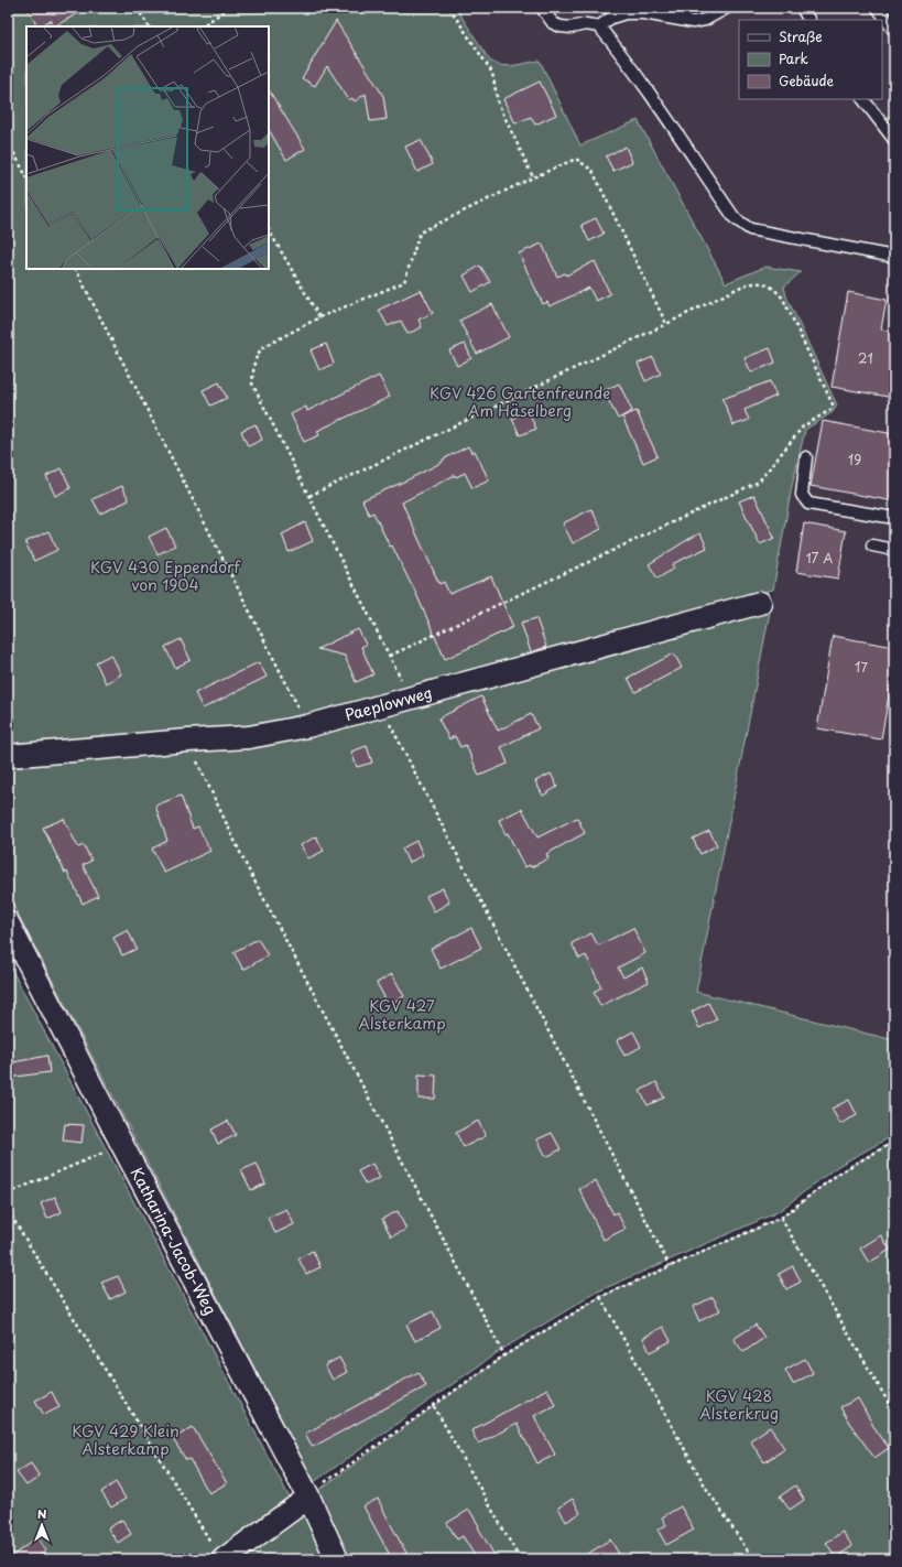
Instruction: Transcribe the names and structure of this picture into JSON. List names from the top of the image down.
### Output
{
  "streets": {
    "street": ["Paeplowweg", "Katharina-Jacob-Weg"]
  },
  "parks": [
    "KGV 426 Gartenfreunde Am Häselberg",
    "KGV 430 Eppendorf von 1904",
    "KGV 427 Alsterkamp",
    "KGV 428 Alsterkrug",
    "KGV 429 Klein Alsterkamp"
  ],
  "house_numbers": [
    "21",
    "19",
    "17 A",
    "17"
  ],
  "legend": ["Straße", "Park", "Gebäude"],
  "north": "top"
}
